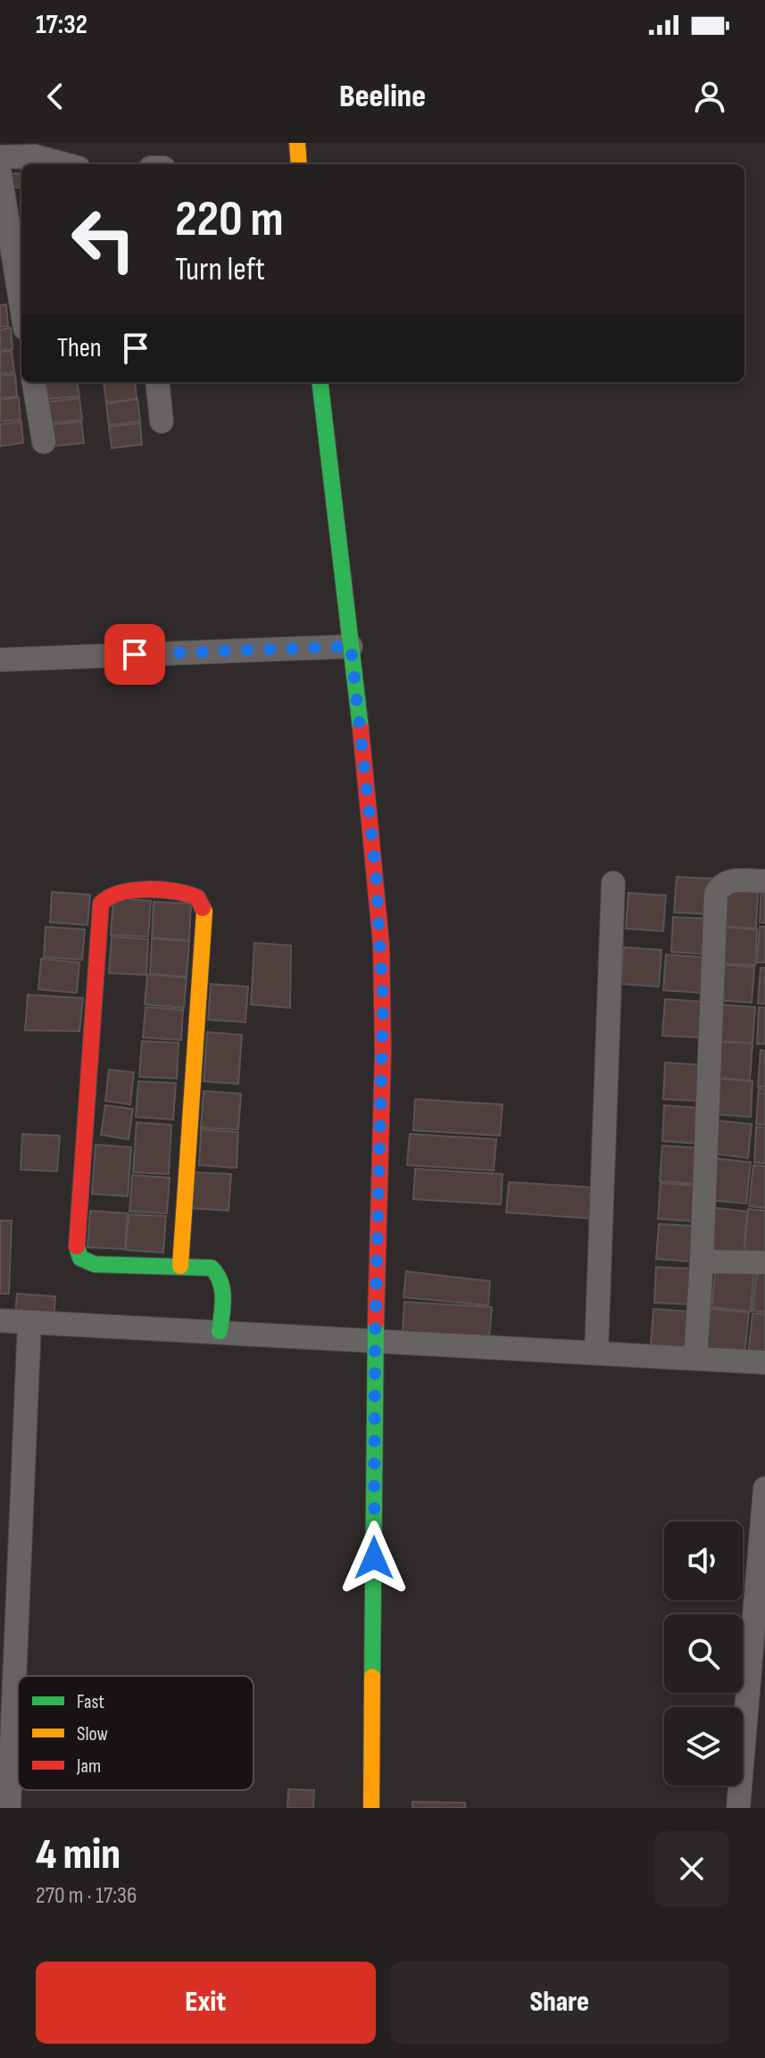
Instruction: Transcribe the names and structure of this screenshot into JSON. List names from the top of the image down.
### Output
{
  "legend": ["Fast", "Slow", "Jam"],
  "page": {
    "status": "17:32",
    "header": "Beeline",
    "turn": ["220 m", "Turn left"],
    "then": "Then",
    "heading": ["4 min", "270 m · 17:36"],
    "buttons": ["Exit", "Share"]
  }
}
